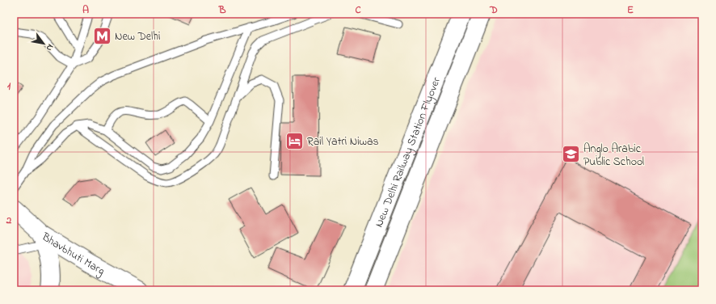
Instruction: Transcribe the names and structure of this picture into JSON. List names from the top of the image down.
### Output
{
  "streets": {
    "main road": ["New Delhi Railway Station Flyover", "Bhavbhuti Marg"]
  },
  "places": {
    "metro station": ["New Delhi"],
    "hotel": ["Rail Yatri Niwas"],
    "school or university": ["Anglo Arabic Public School"]
  },
  "north": "bottom right",
  "grid": {
    "columns": [
      "A",
      "B",
      "C",
      "D",
      "E"
    ],
    "rows": ["1", "2"]
  }
}
